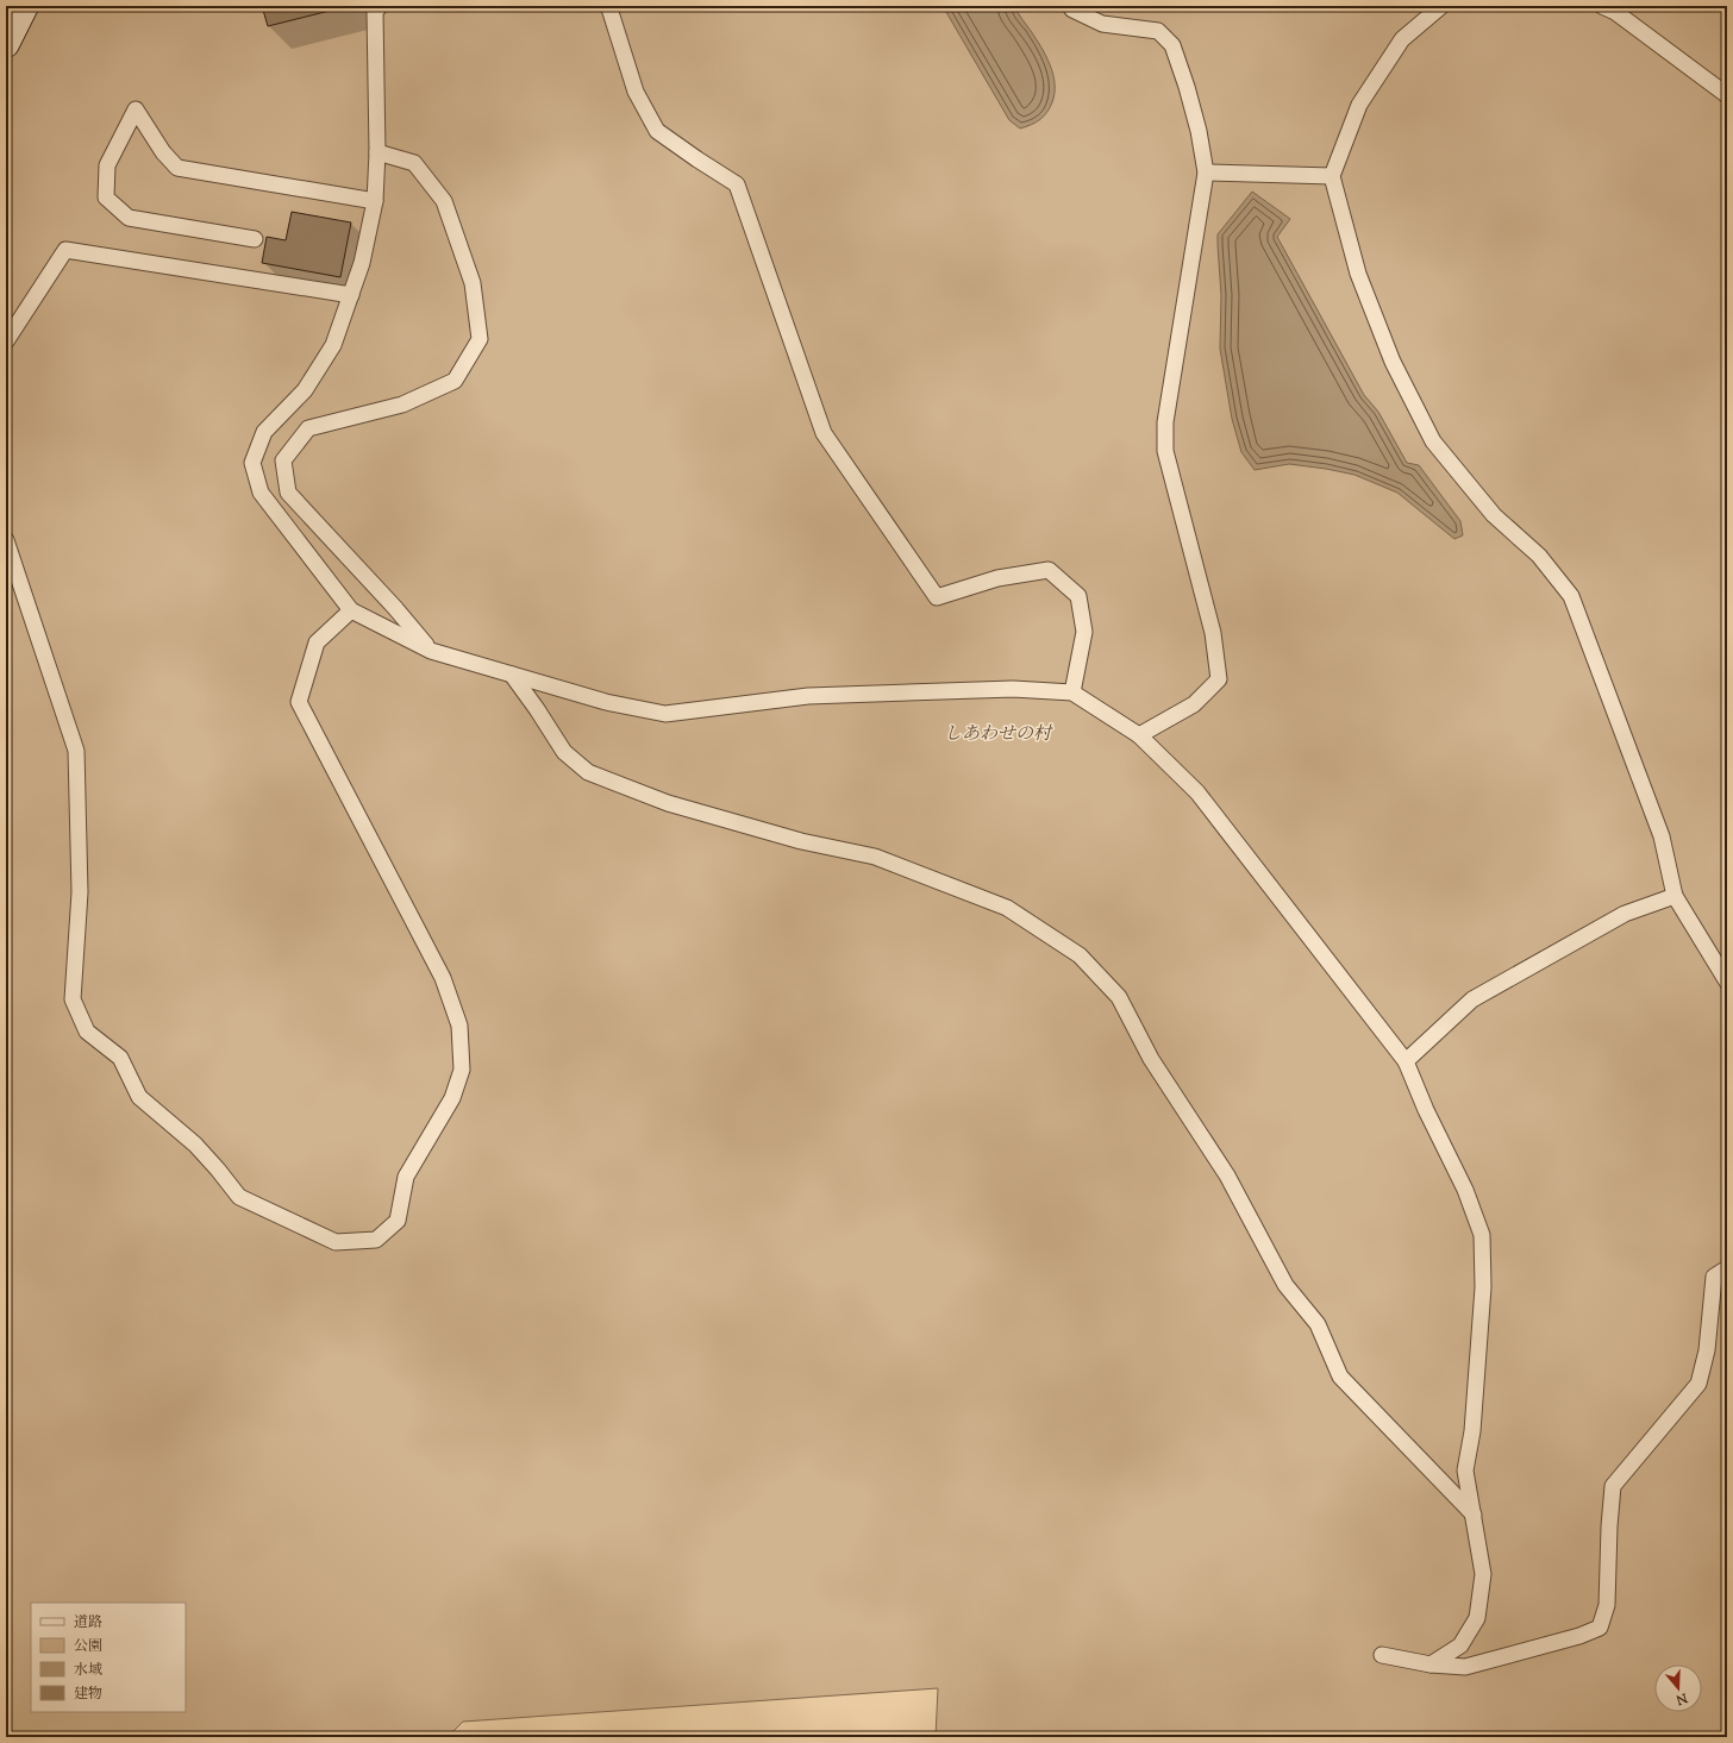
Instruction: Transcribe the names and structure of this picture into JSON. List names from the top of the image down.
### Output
{
  "parks": ["しあわせの村"],
  "legend": [
    "道路",
    "公園",
    "水域",
    "建物"
  ],
  "north": "bottom"
}
